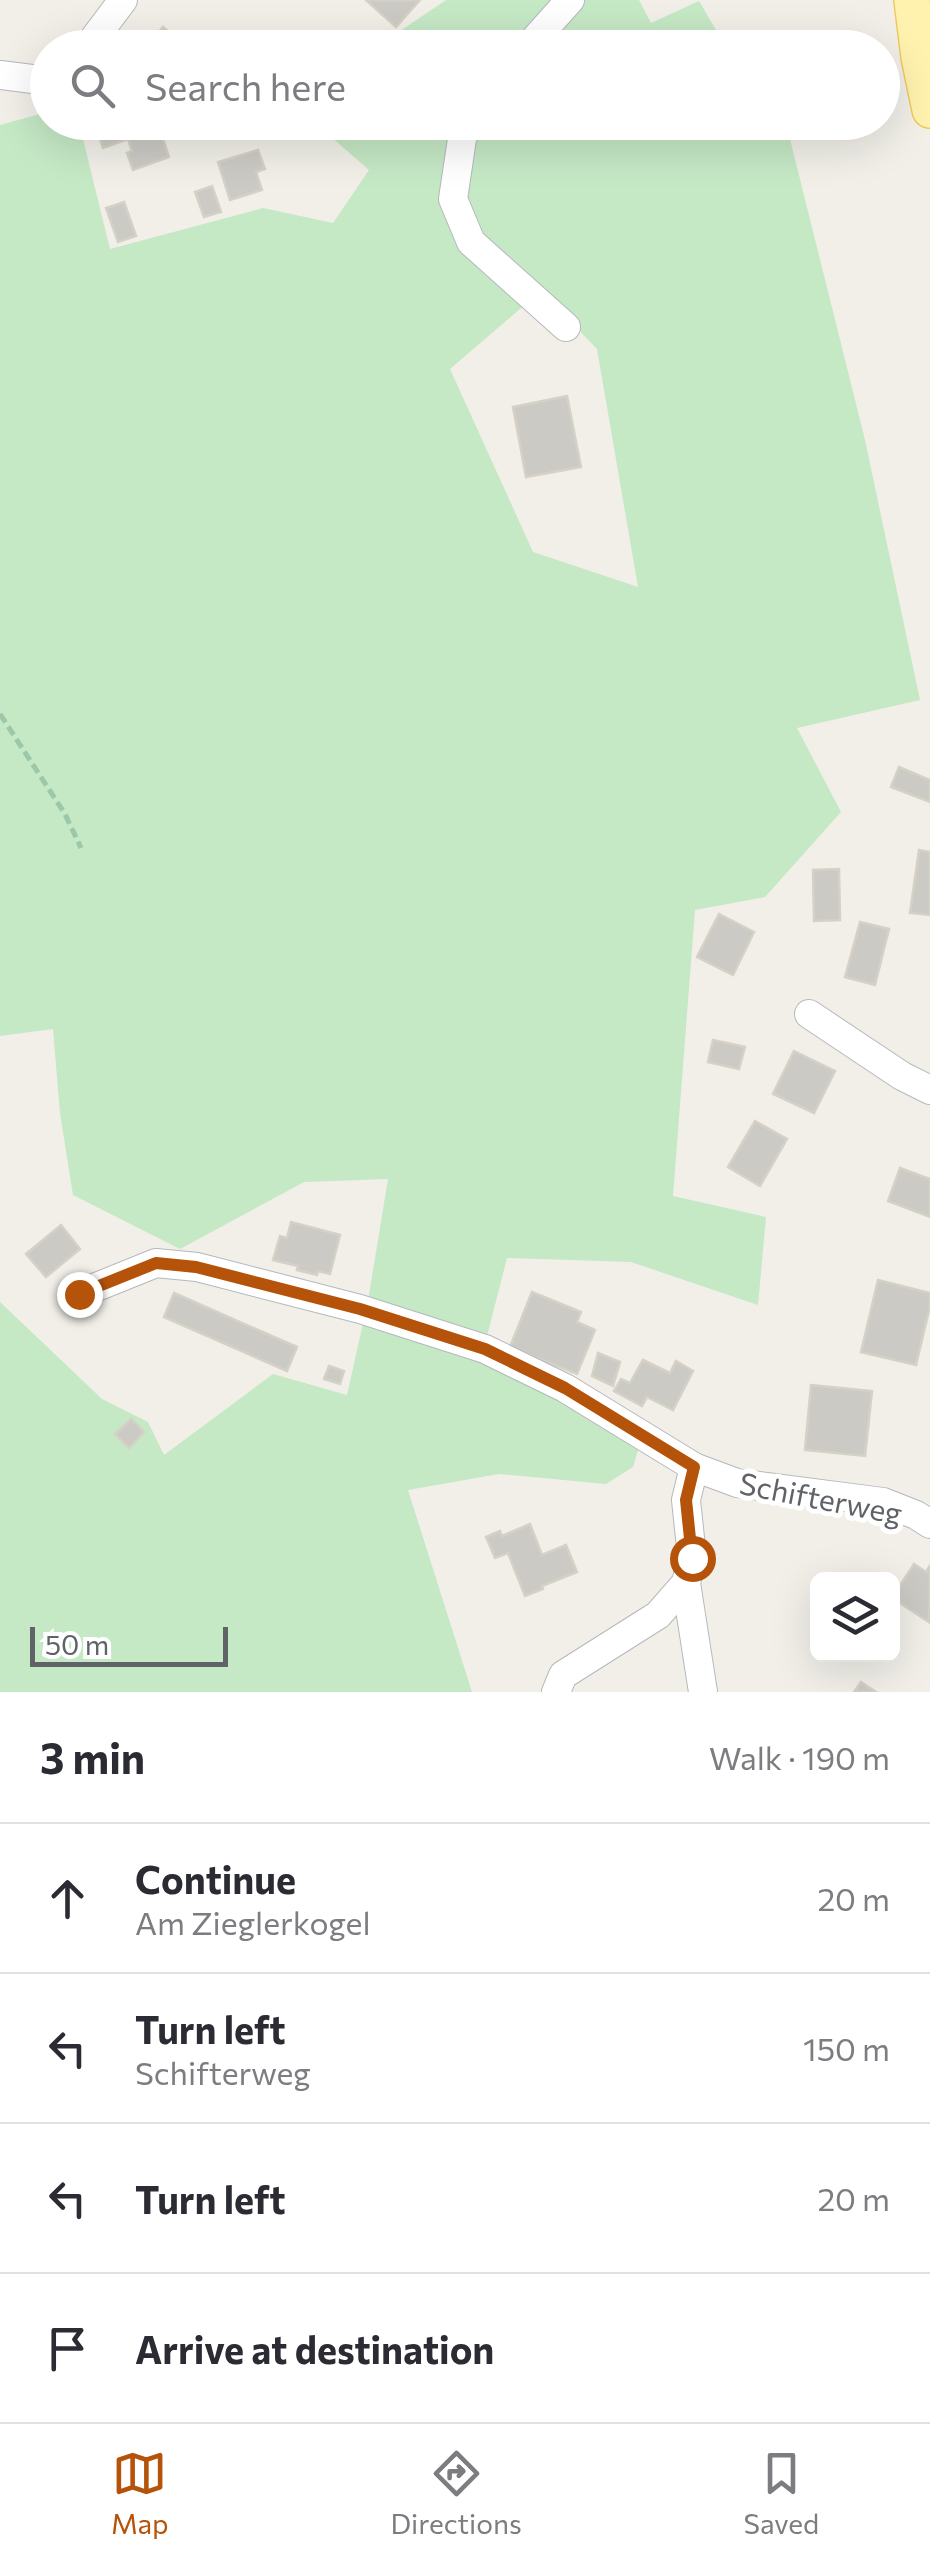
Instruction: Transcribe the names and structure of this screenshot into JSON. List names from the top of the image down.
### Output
{
  "streets": {
    "street": ["Schifterweg"]
  },
  "scale_bar": "50 m",
  "page": {
    "search": "Search here",
    "scale": "50 m",
    "heading": ["3 min", "Walk · 190 m"],
    "list": [
      ["Continue", "Am Zieglerkogel", "20 m"],
      ["Turn left", "Schifterweg", "150 m"],
      ["Turn left", "20 m"],
      "Arrive at destination"
    ],
    "nav": ["Map", "Directions", "Saved"]
  }
}
